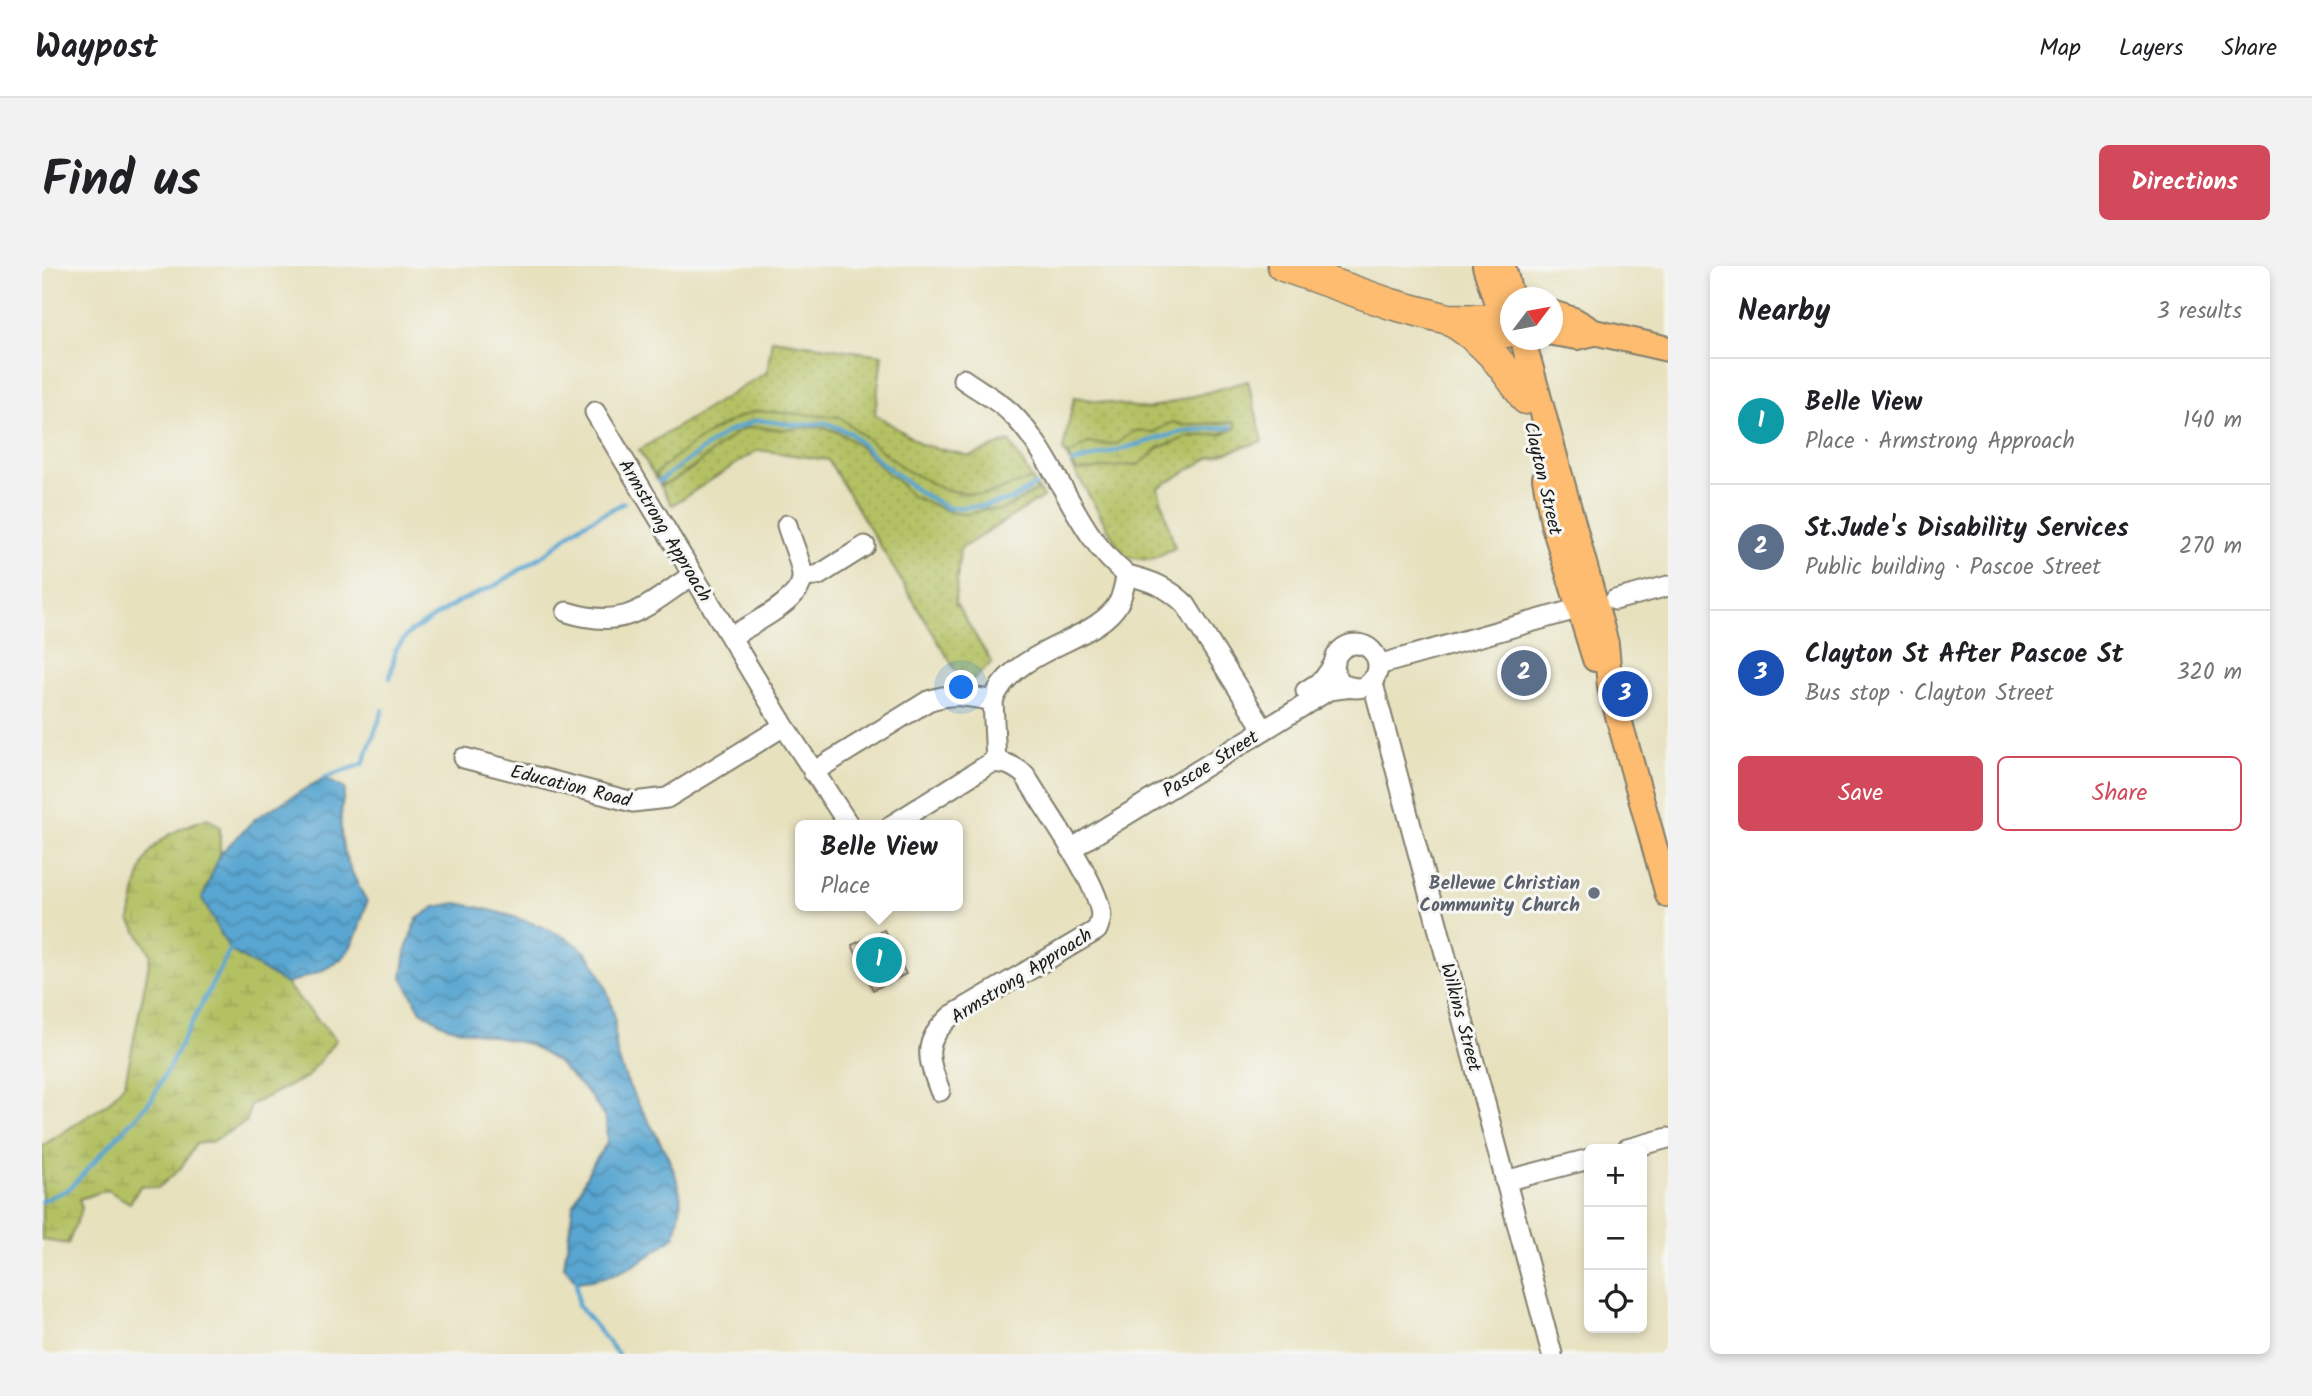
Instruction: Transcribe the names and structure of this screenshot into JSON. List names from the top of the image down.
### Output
{
  "streets": {
    "main road": ["Clayton Street"],
    "street": [
      "Armstrong Approach",
      "Pascoe Street",
      "Education Road",
      "Wilkins Street"
    ]
  },
  "crossings": [
    ["Armstrong Approach", "Pascoe Street"],
    ["Armstrong Approach", "Education Road"],
    ["Pascoe Street", "Wilkins Street"]
  ],
  "places": ["Bellevue Christian Community Church"],
  "north": "top right",
  "page": {
    "header": "Waypost",
    "nav": ["Map", "Layers", "Share"],
    "title": "Find us",
    "buttons": [
      "Directions",
      ["Save", "Share"]
    ],
    "heading": ["Nearby", "3 results"],
    "list": [
      {
        "mark": "1",
        "name": "Belle View",
        "note": "Place · Armstrong Approach",
        "value": "140 m"
      },
      {
        "mark": "2",
        "name": "St.Jude's Disability Services",
        "note": "Public building · Pascoe Street",
        "value": "270 m"
      },
      {
        "mark": "3",
        "name": "Clayton St After Pascoe St",
        "note": "Bus stop · Clayton Street",
        "value": "320 m"
      }
    ],
    "pins": ["2", "3", "1"],
    "popup": ["Belle View", "Place"],
    "map_buttons": ["+", "−"]
  }
}
